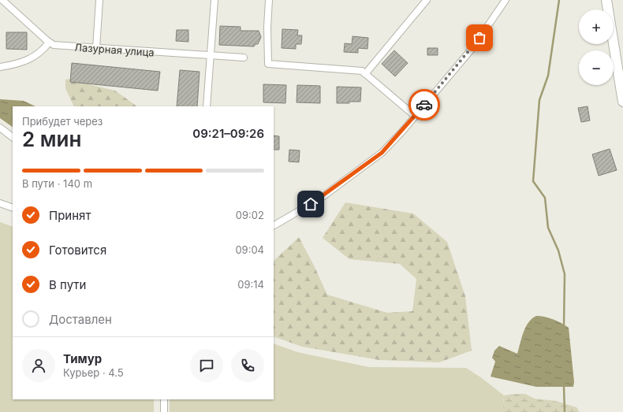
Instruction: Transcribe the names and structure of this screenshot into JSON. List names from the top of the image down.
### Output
{
  "streets": {
    "street": ["Лазурная улица"]
  },
  "page": {
    "map_buttons": ["+", "−"],
    "heading": ["2 мин", "Прибудет через", "09:21–09:26"],
    "panel": ["Тимур", "Курьер · 4.5"],
    "bar": "В пути · 140 m",
    "list": [
      ["Принят", "09:02"],
      ["Готовится", "09:04"],
      ["В пути", "09:14"],
      "Доставлен"
    ]
  }
}
